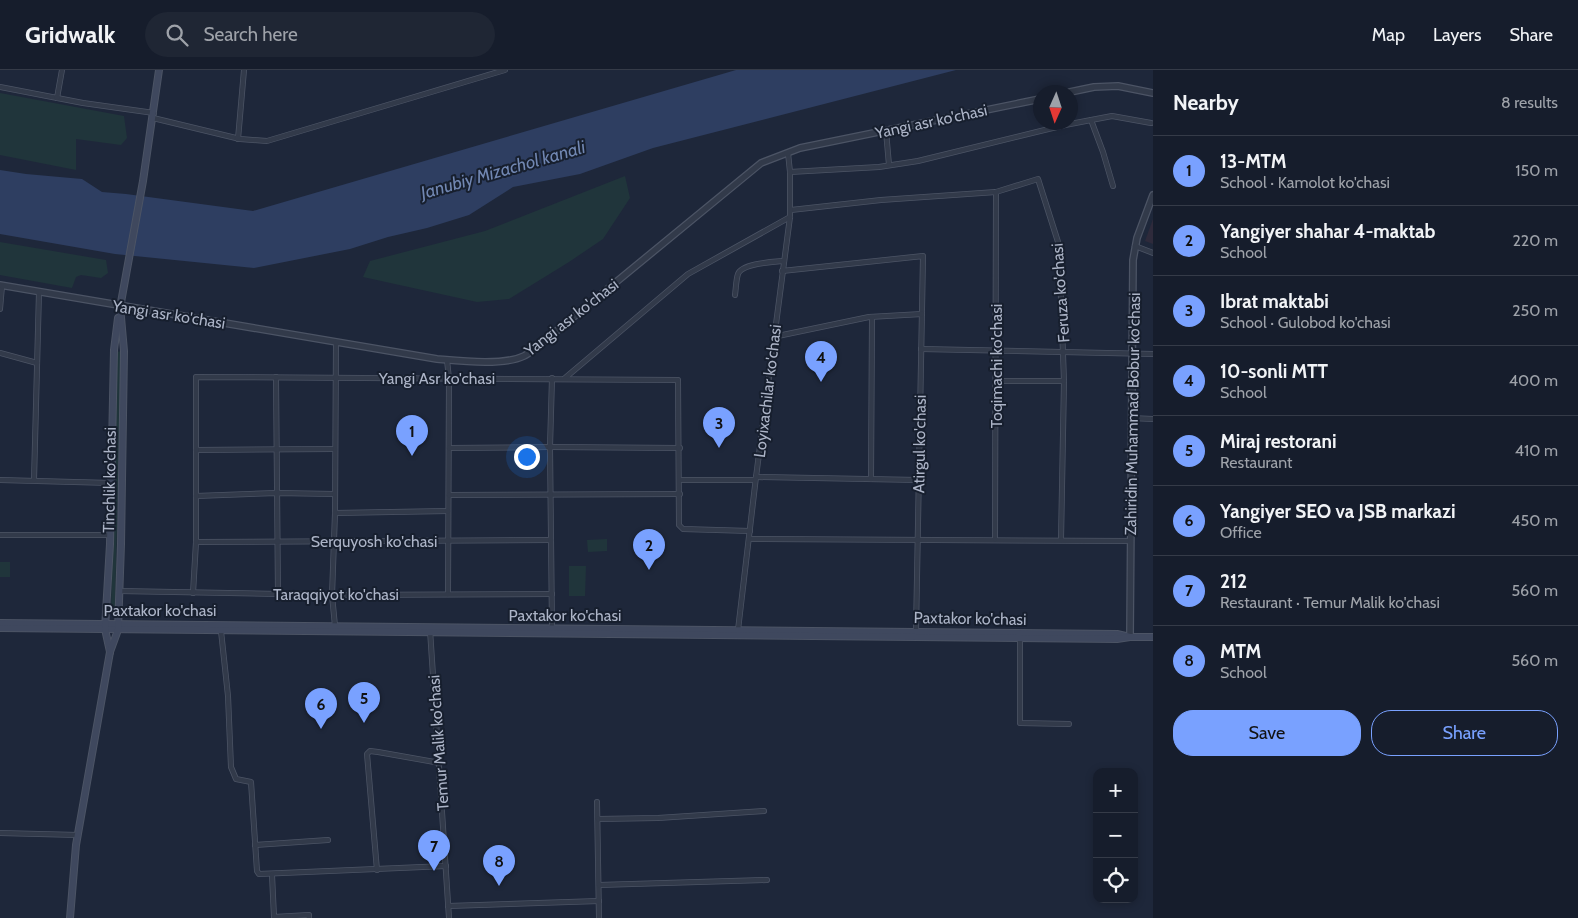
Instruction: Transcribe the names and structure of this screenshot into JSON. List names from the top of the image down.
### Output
{
  "streets": {
    "main road": ["Tinchlik ko'chasi", "Paxtakor ko'chasi"],
    "street": [
      "Yangi asr ko'chasi",
      "Feruza ko'chasi",
      "Toqimachi ko'chasi",
      "Yangi Asr ko'chasi",
      "Loyixachilar ko'chasi",
      "Zahiridin Muhammad Bobur ko'chasi",
      "Atirgul ko'chasi",
      "Serquyosh ko'chasi",
      "Taraqqiyot ko'chasi",
      "Temur Malik ko'chasi"
    ]
  },
  "crossings": [
    ["Yangi asr ko'chasi", "Loyixachilar ko'chasi"],
    ["Yangi asr ko'chasi", "Tinchlik ko'chasi"],
    ["Feruza ko'chasi", "Toqimachi ko'chasi"],
    ["Feruza ko'chasi", "Loyixachilar ko'chasi"],
    ["Loyixachilar ko'chasi", "Atirgul ko'chasi"],
    ["Loyixachilar ko'chasi", "Paxtakor ko'chasi"],
    ["Zahiridin Muhammad Bobur ko'chasi", "Paxtakor ko'chasi"],
    ["Atirgul ko'chasi", "Paxtakor ko'chasi"],
    ["Tinchlik ko'chasi", "Taraqqiyot ko'chasi"],
    ["Tinchlik ko'chasi", "Paxtakor ko'chasi"],
    ["Paxtakor ko'chasi", "Temur Malik ko'chasi"]
  ],
  "water": ["Janubiy Mizachol kanali"],
  "north": "bottom",
  "page": {
    "header": "Gridwalk",
    "search": "Search here",
    "nav": ["Map", "Layers", "Share"],
    "heading": ["Nearby", "8 results"],
    "list": [
      {
        "mark": "1",
        "name": "13-MTM",
        "note": "School · Kamolot ko'chasi",
        "value": "150 m"
      },
      {
        "mark": "2",
        "name": "Yangiyer shahar 4-maktab",
        "note": "School",
        "value": "220 m"
      },
      {
        "mark": "3",
        "name": "Ibrat maktabi",
        "note": "School · Gulobod ko'chasi",
        "value": "250 m"
      },
      {
        "mark": "4",
        "name": "10-sonli MTT",
        "note": "School",
        "value": "400 m"
      },
      {
        "mark": "5",
        "name": "Miraj restorani",
        "note": "Restaurant",
        "value": "410 m"
      },
      {
        "mark": "6",
        "name": "Yangiyer SEO va JSB markazi",
        "note": "Office",
        "value": "450 m"
      },
      {
        "mark": "7",
        "name": "212",
        "note": "Restaurant · Temur Malik ko'chasi",
        "value": "560 m"
      },
      {
        "mark": "8",
        "name": "MTM",
        "note": "School",
        "value": "560 m"
      }
    ],
    "pins": [
      "4",
      "3",
      "1",
      "2",
      "5",
      "6",
      "7",
      "8"
    ],
    "buttons": ["Save", "Share"],
    "map_buttons": ["+", "−"]
  }
}
